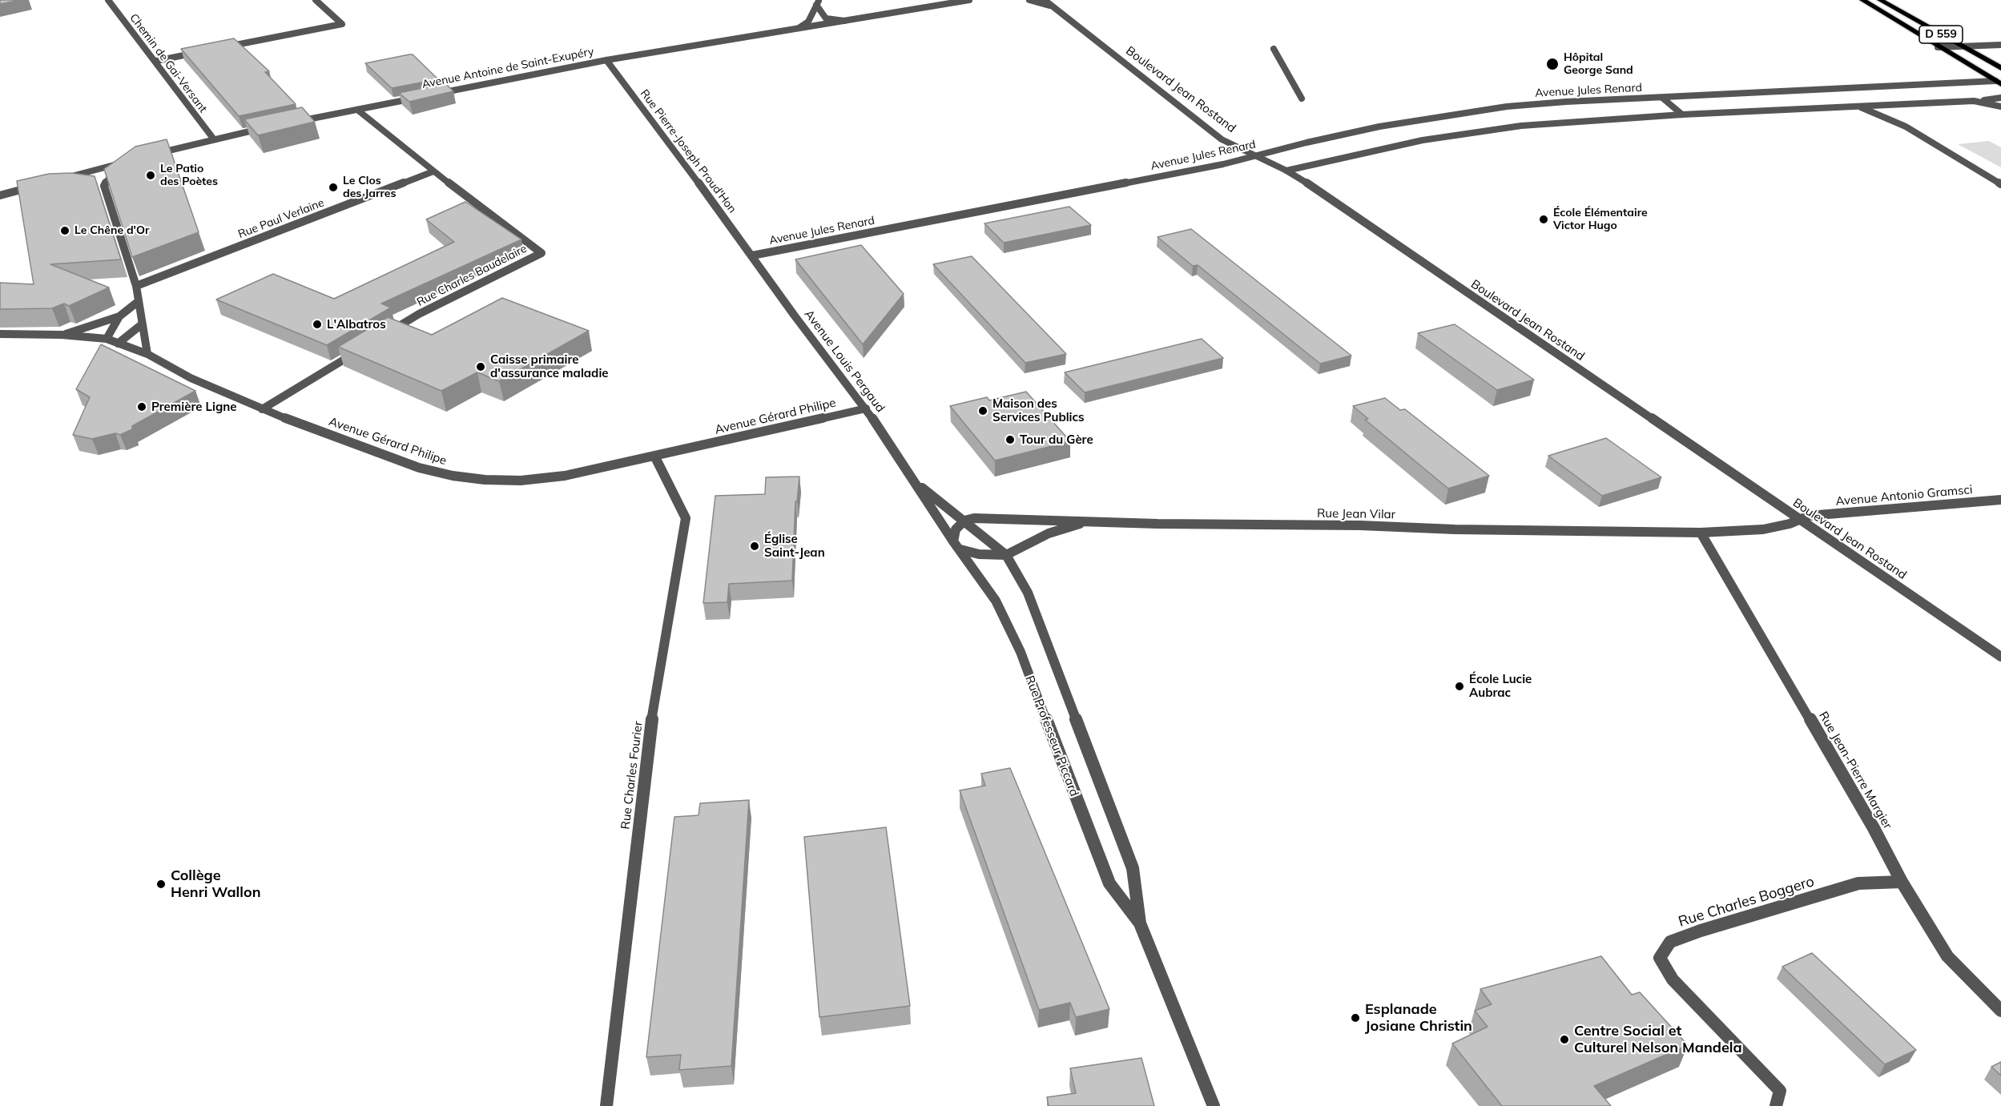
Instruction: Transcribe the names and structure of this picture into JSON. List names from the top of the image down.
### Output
{
  "streets": {
    "main road": ["D 559"],
    "street": [
      "Chemin de Gai-Versant",
      "Avenue Antoine de Saint-Exupéry",
      "Boulevard Jean Rostand",
      "Avenue Jules Renard",
      "Rue Pierre-Joseph Proud'Hon",
      "Rue Paul Verlaine",
      "Rue Charles Baudelaire",
      "Avenue Louis Pergaud",
      "Avenue Gérard Philipe",
      "Avenue Antonio Gramsci",
      "Rue Jean Vilar",
      "Rue Professeur Piccard",
      "Rue Jean-Pierre Margier",
      "Rue Charles Fourier",
      "Rue Charles Boggero"
    ]
  },
  "crossings": [
    ["D 559", "Avenue Jules Renard"],
    ["Avenue Antoine de Saint-Exupéry", "Rue Pierre-Joseph Proud'Hon"],
    ["Avenue Antoine de Saint-Exupéry", "Rue Charles Baudelaire"],
    ["Boulevard Jean Rostand", "Avenue Jules Renard"],
    ["Boulevard Jean Rostand", "Avenue Antonio Gramsci"],
    ["Avenue Jules Renard", "Rue Pierre-Joseph Proud'Hon"],
    ["Avenue Jules Renard", "Avenue Louis Pergaud"],
    ["Rue Pierre-Joseph Proud'Hon", "Avenue Louis Pergaud"],
    ["Rue Paul Verlaine", "Rue Charles Baudelaire"],
    ["Avenue Louis Pergaud", "Avenue Gérard Philipe"],
    ["Avenue Louis Pergaud", "Rue Jean Vilar"],
    ["Avenue Louis Pergaud", "Rue Professeur Piccard"],
    ["Avenue Gérard Philipe", "Rue Charles Fourier"],
    ["Avenue Antonio Gramsci", "Rue Jean Vilar"],
    ["Rue Jean Vilar", "Rue Jean-Pierre Margier"],
    ["Rue Jean-Pierre Margier", "Rue Charles Boggero"]
  ],
  "places": [
    "Hôpital George Sand",
    "Le Patio des Poètes",
    "Le Clos des Jarres",
    "École Élémentaire Victor Hugo",
    "Le Chêne d'Or",
    "L'Albatros",
    "Caisse primaire d'assurance maladie",
    "Première Ligne",
    "Maison des Services Publics",
    "Tour du Gère",
    "Église Saint-Jean",
    "École Lucie Aubrac",
    "Collège Henri Wallon",
    "Esplanade Josiane Christin",
    "Centre Social et Culturel Nelson Mandela"
  ]
}
